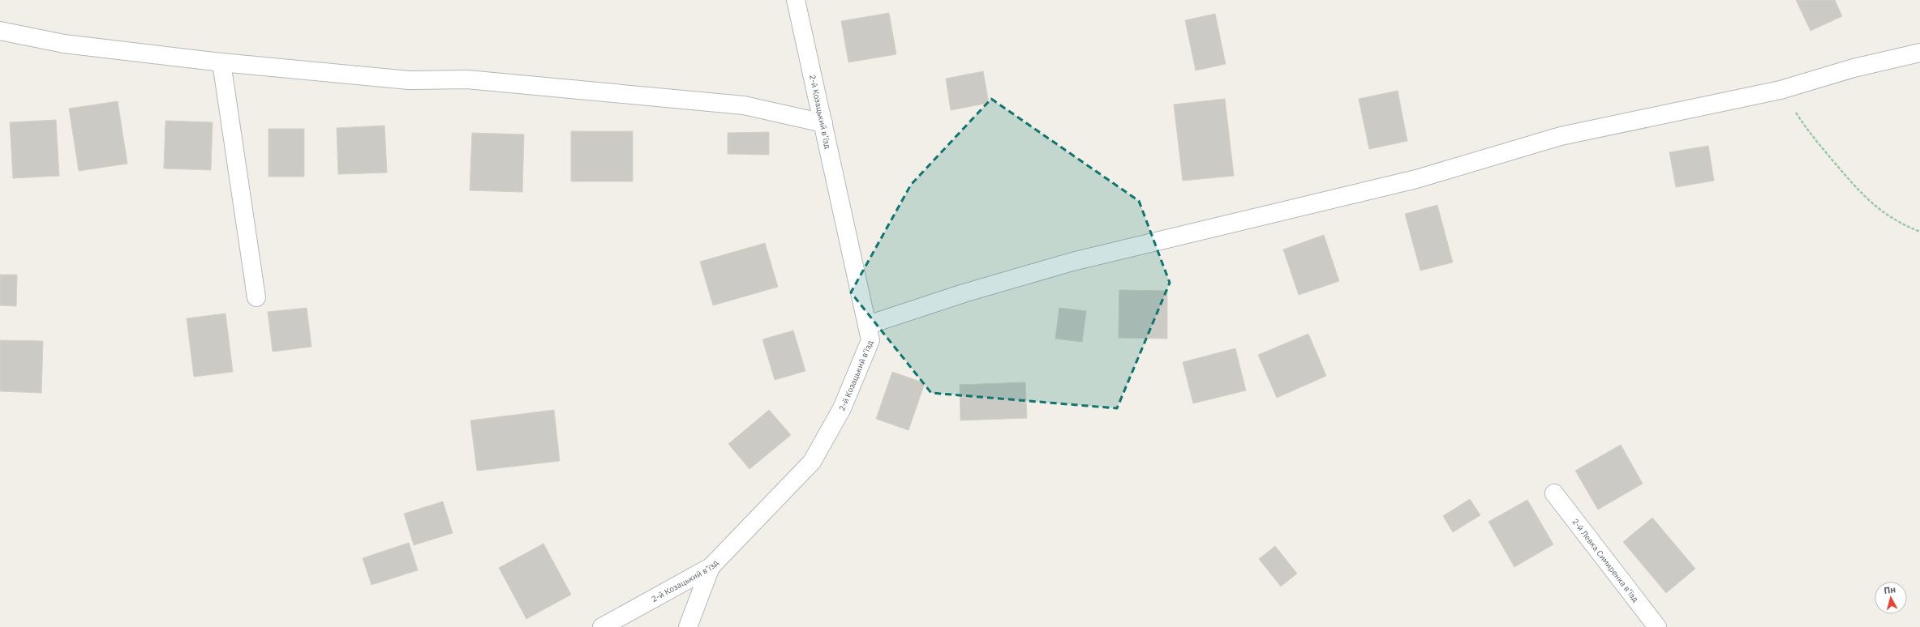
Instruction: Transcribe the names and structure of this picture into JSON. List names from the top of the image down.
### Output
{
  "streets": {
    "street": ["2-й Козацький в’їзд", "2-й Левка Симиренка в’їзд"]
  },
  "north": "top"
}
